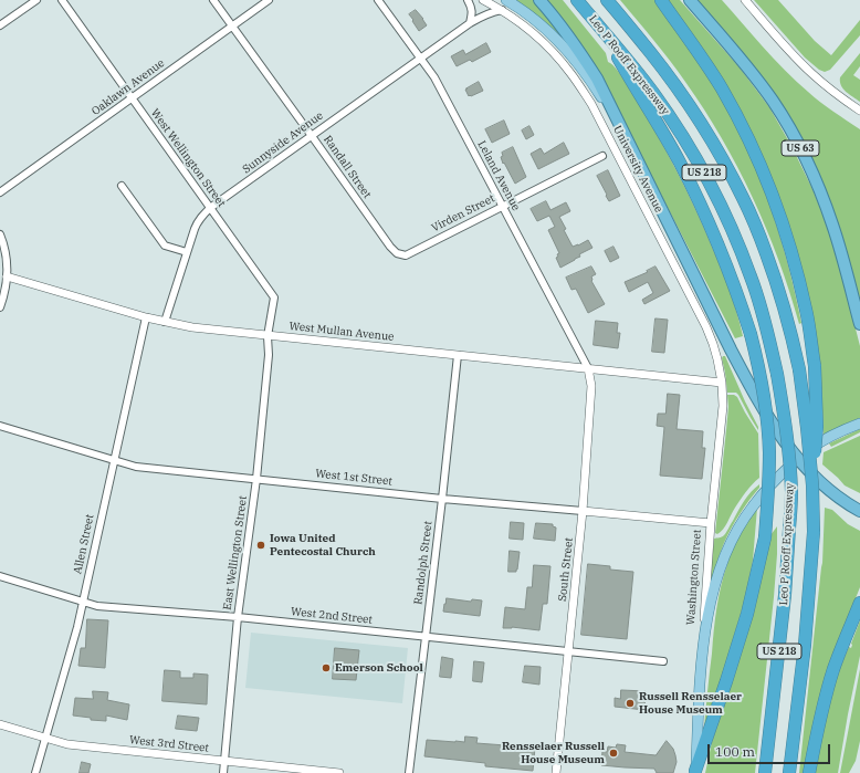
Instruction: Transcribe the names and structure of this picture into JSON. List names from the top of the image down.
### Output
{
  "streets": {
    "highway": ["Leo P Rooff Expressway", "US 63", "US 218"],
    "main road": ["Washington Street"],
    "street": [
      "Oaklawn Avenue",
      "Sunnyside Avenue",
      "West Wellington Street",
      "Randall Street",
      "University Avenue",
      "Leland Avenue",
      "Virden Street",
      "West Mullan Avenue",
      "West 1st Street",
      "Allen Street",
      "East Wellington Street",
      "Randolph Street",
      "South Street",
      "West 2nd Street",
      "West 3rd Street"
    ]
  },
  "crossings": [
    ["Oaklawn Avenue", "West Wellington Street"],
    ["Oaklawn Avenue", "Randall Street"],
    ["Sunnyside Avenue", "West Wellington Street"],
    ["Sunnyside Avenue", "Randall Street"],
    ["Sunnyside Avenue", "University Avenue"],
    ["Sunnyside Avenue", "Leland Avenue"],
    ["Sunnyside Avenue", "West Mullan Avenue"],
    ["West Wellington Street", "West Mullan Avenue"],
    ["West Wellington Street", "East Wellington Street"],
    ["Randall Street", "Virden Street"],
    ["University Avenue", "West Mullan Avenue"],
    ["University Avenue", "Washington Street"],
    ["Leland Avenue", "Virden Street"],
    ["Leland Avenue", "West Mullan Avenue"],
    ["Leland Avenue", "South Street"],
    ["West Mullan Avenue", "Allen Street"],
    ["West Mullan Avenue", "East Wellington Street"],
    ["West Mullan Avenue", "Randolph Street"],
    ["West Mullan Avenue", "South Street"],
    ["West Mullan Avenue", "Washington Street"],
    ["West 1st Street", "Allen Street"],
    ["West 1st Street", "East Wellington Street"],
    ["West 1st Street", "Randolph Street"],
    ["West 1st Street", "South Street"],
    ["West 1st Street", "Washington Street"],
    ["Allen Street", "West 2nd Street"],
    ["Allen Street", "West 3rd Street"],
    ["East Wellington Street", "West 2nd Street"],
    ["East Wellington Street", "West 3rd Street"],
    ["Randolph Street", "West 2nd Street"],
    ["South Street", "West 2nd Street"]
  ],
  "places": [
    "Iowa United Pentecostal Church",
    "Emerson School",
    "Russell Rensselaer House Museum",
    "Rensselaer Russell House Museum"
  ],
  "scale_bar": "100 m"
}
